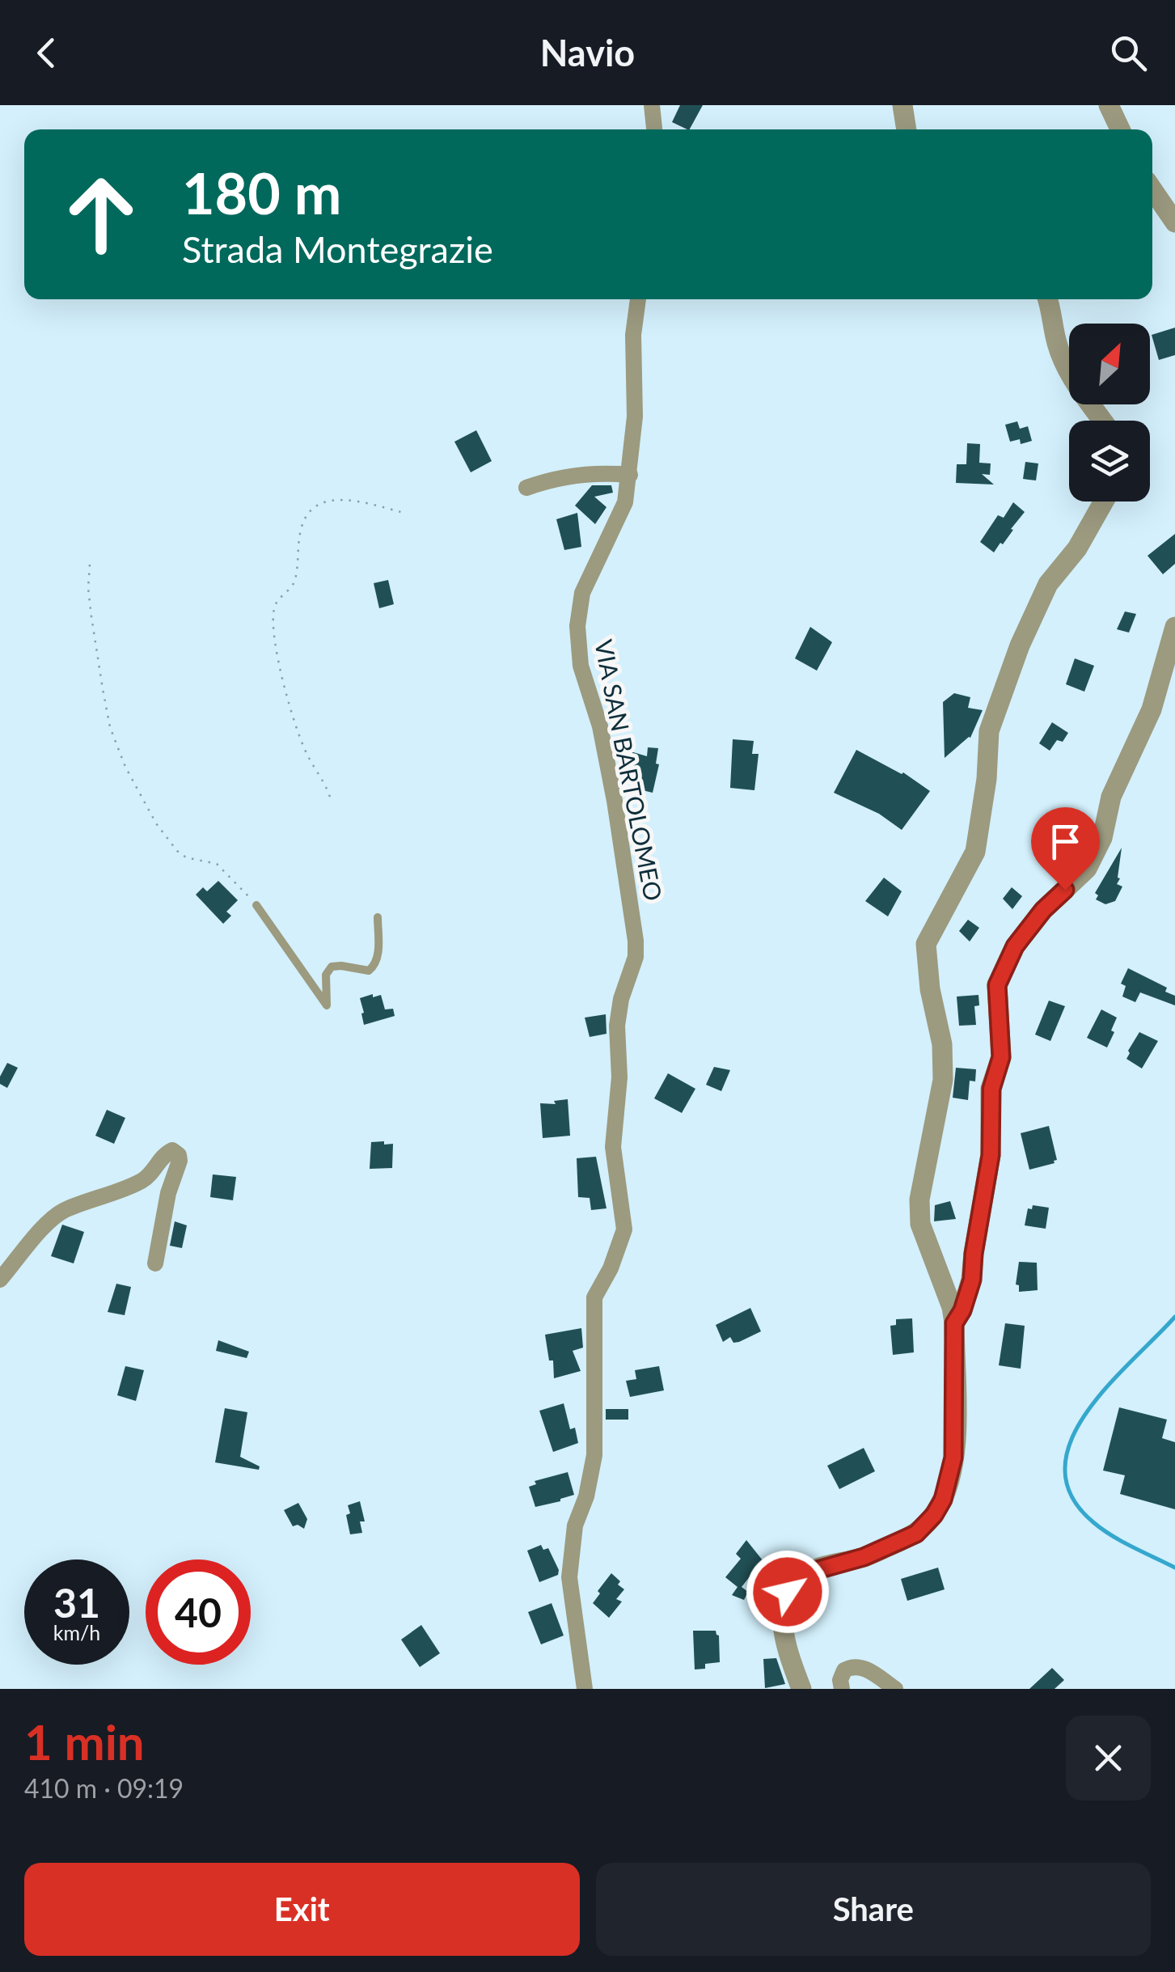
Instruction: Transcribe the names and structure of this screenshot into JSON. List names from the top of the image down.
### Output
{
  "streets": {
    "street": ["VIA SAN BARTOLOMEO"]
  },
  "north": "top right",
  "page": {
    "header": "Navio",
    "turn": ["180 m", "Strada Montegrazie"],
    "speed": "31 km/h",
    "limit": "40",
    "heading": ["1 min", "410 m · 09:19"],
    "buttons": ["Exit", "Share"]
  }
}
